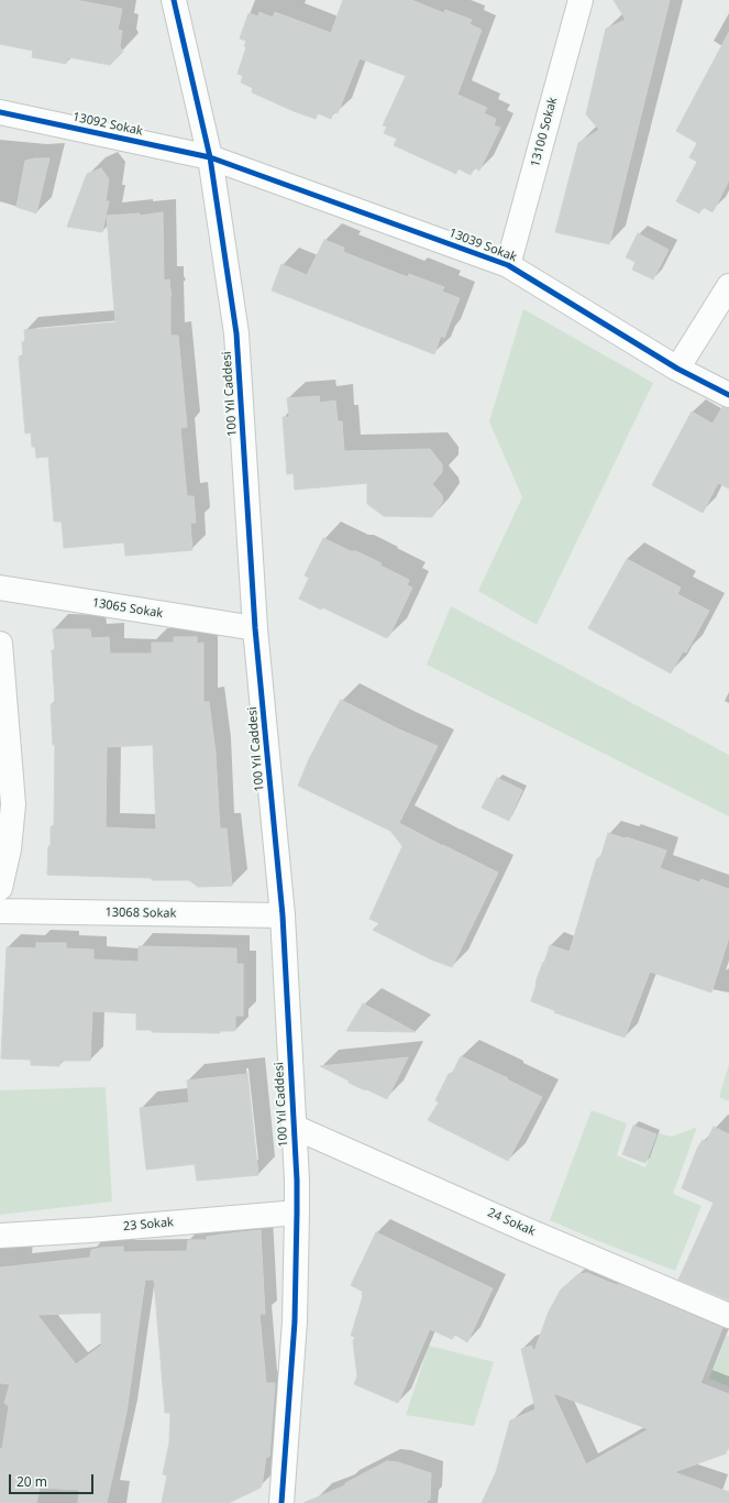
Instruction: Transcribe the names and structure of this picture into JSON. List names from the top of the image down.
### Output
{
  "streets": {
    "street": [
      "13092 Sokak",
      "13100 Sokak",
      "13039 Sokak",
      "100 Yıl Caddesi",
      "13065 Sokak",
      "13068 Sokak",
      "24 Sokak",
      "23 Sokak"
    ]
  },
  "crossings": [
    ["13092 Sokak", "13039 Sokak"],
    ["13092 Sokak", "100 Yıl Caddesi"],
    ["13100 Sokak", "13039 Sokak"],
    ["13039 Sokak", "100 Yıl Caddesi"],
    ["100 Yıl Caddesi", "13065 Sokak"],
    ["100 Yıl Caddesi", "13068 Sokak"],
    ["100 Yıl Caddesi", "24 Sokak"],
    ["100 Yıl Caddesi", "23 Sokak"]
  ],
  "scale_bar": "20 m"
}
